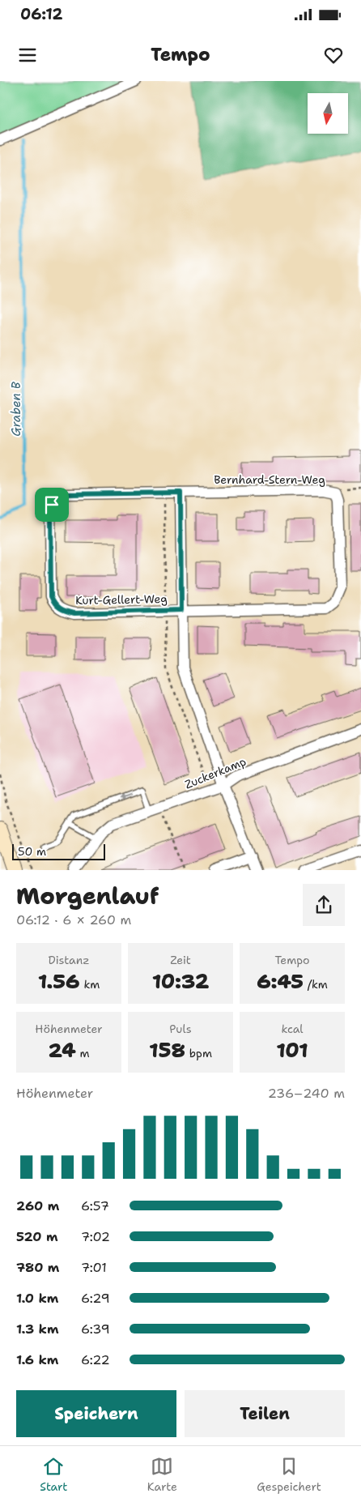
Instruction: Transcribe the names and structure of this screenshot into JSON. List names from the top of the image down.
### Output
{
  "streets": {
    "street": ["Bernhard-Stern-Weg", "Kurt-Gellert-Weg", "Zuckerkamp"]
  },
  "crossings": [
    ["Bernhard-Stern-Weg", "Kurt-Gellert-Weg"]
  ],
  "water": ["Graben B"],
  "scale_bar": "50 m",
  "north": "bottom",
  "page": {
    "status": "06:12",
    "header": "Tempo",
    "scale": "50 m",
    "heading": ["Morgenlauf", "06:12 · 6 × 260 m"],
    "stats": [
      ["Distanz", "1.56 km"],
      ["Zeit", "10:32"],
      ["Tempo", "6:45 /km"],
      ["Höhenmeter", "24 m"],
      ["Puls", "158 bpm"],
      ["kcal", "101"]
    ],
    "chart": ["Höhenmeter", "236–240 m"],
    "list": [
      {
        "name": "260 m",
        "note": "6:57"
      },
      {
        "name": "520 m",
        "note": "7:02"
      },
      {
        "name": "780 m",
        "note": "7:01"
      },
      {
        "name": "1.0 km",
        "note": "6:29"
      },
      {
        "name": "1.3 km",
        "note": "6:39"
      },
      {
        "name": "1.6 km",
        "note": "6:22"
      }
    ],
    "buttons": ["Speichern", "Teilen"],
    "tabs": ["Start", "Karte", "Gespeichert"]
  }
}
